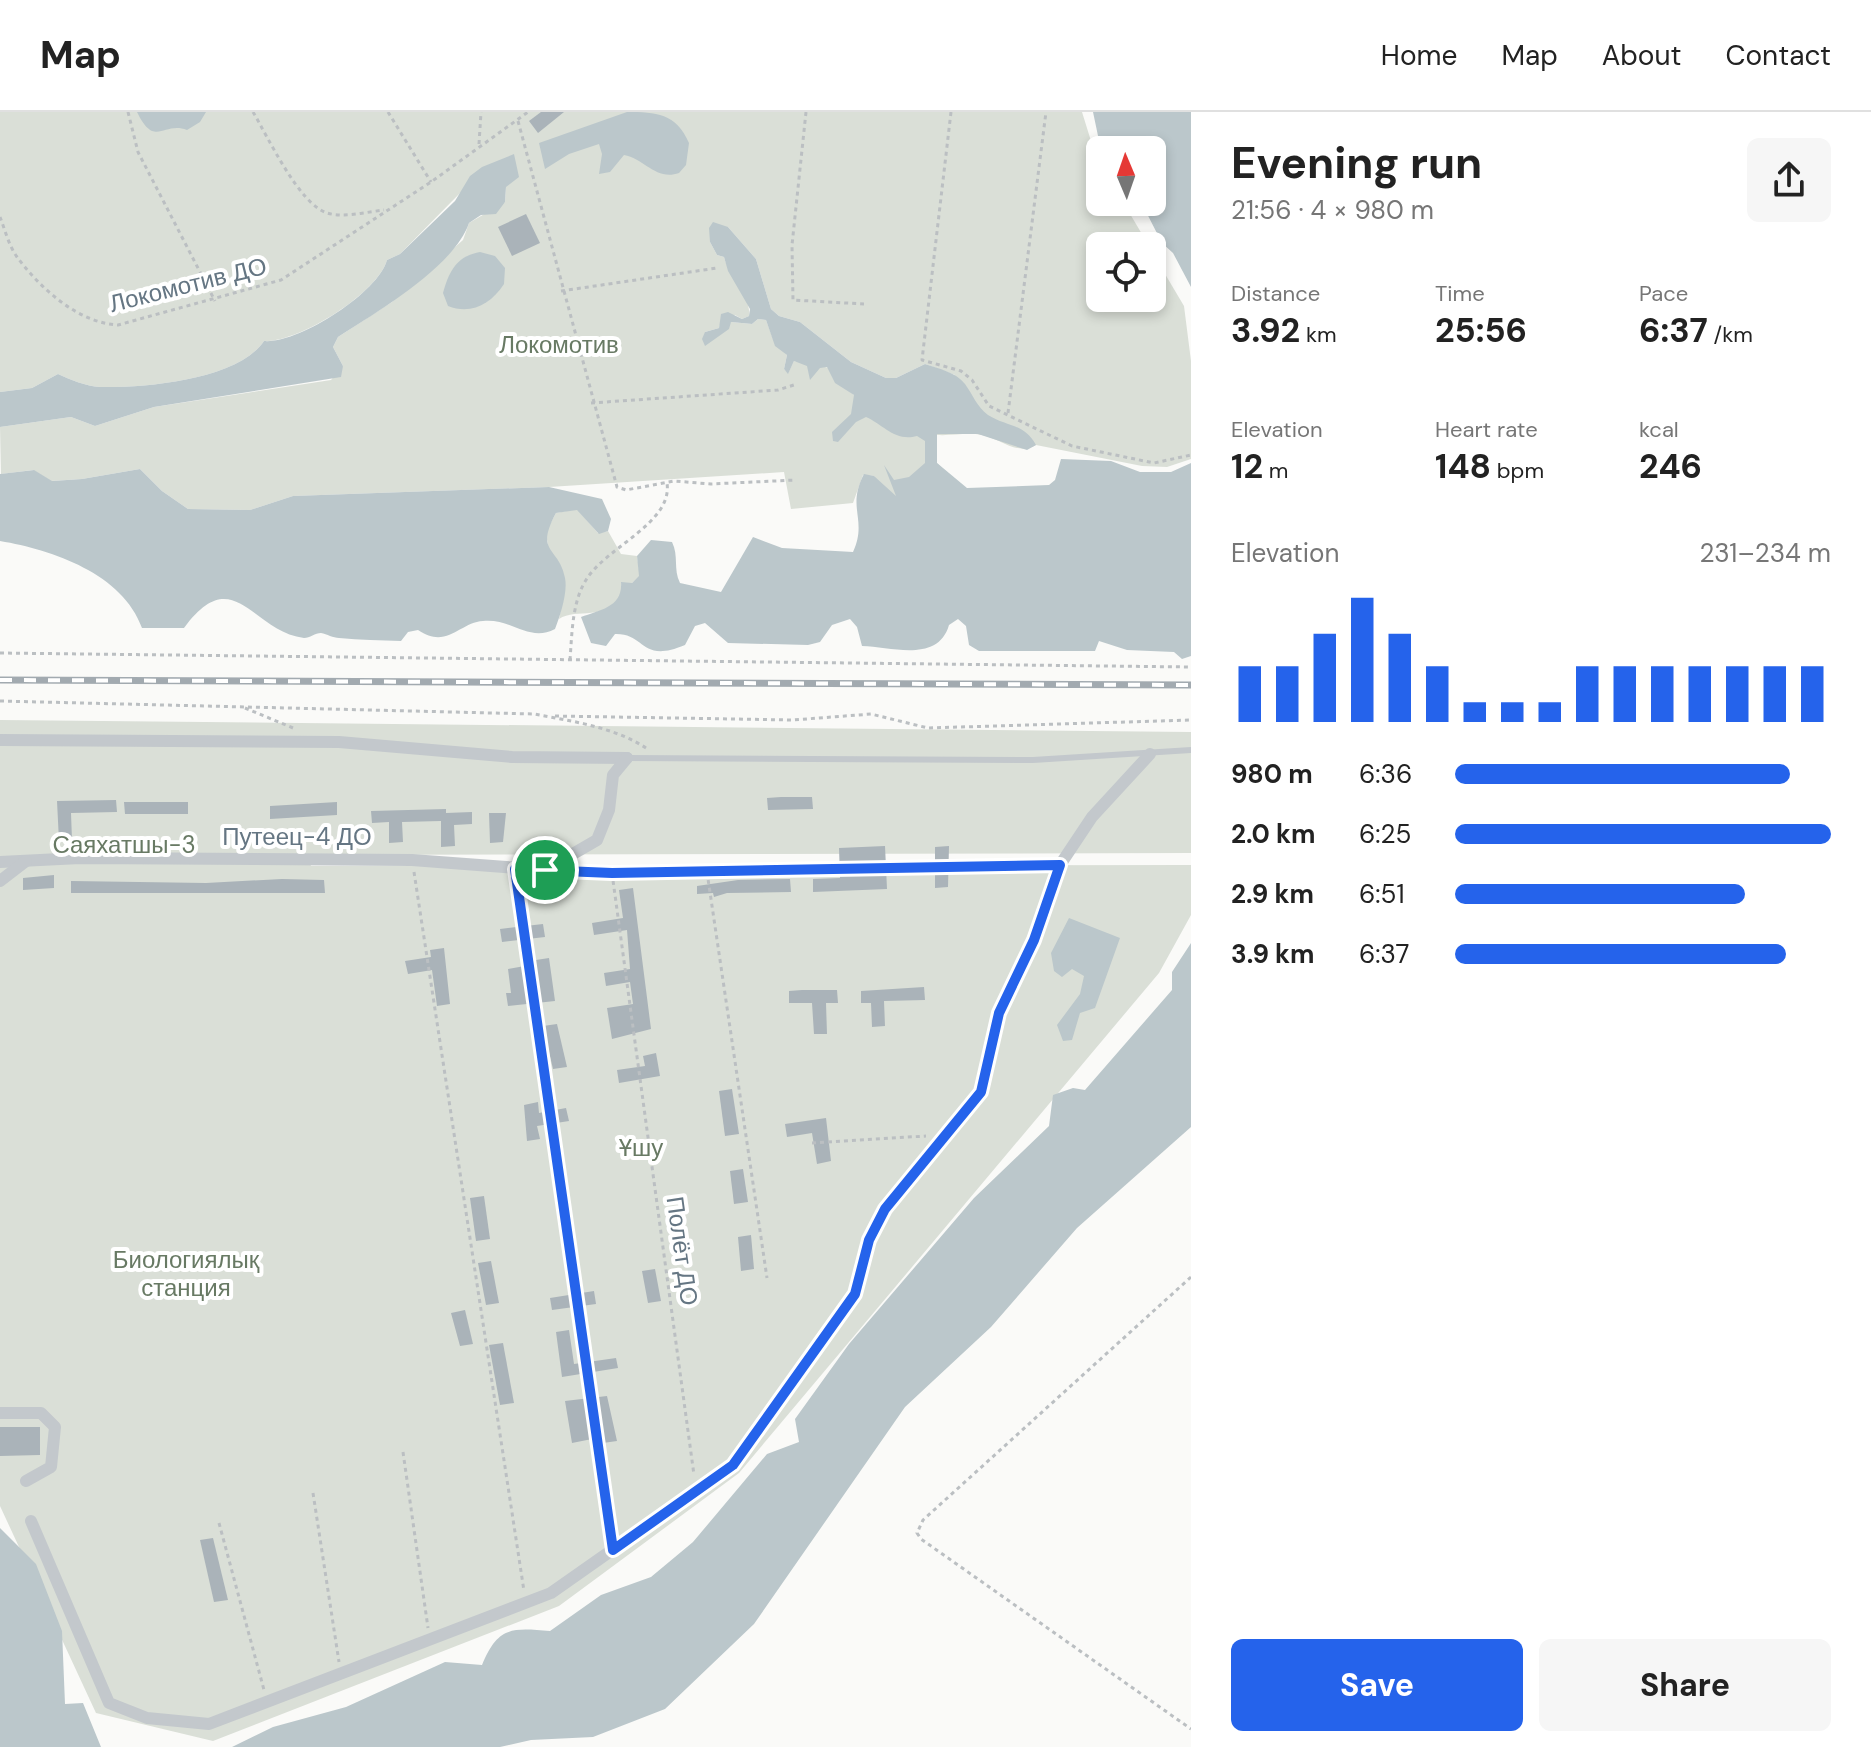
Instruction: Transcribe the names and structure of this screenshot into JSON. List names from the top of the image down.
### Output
{
  "streets": {
    "street": ["Путеец-4 ДО"],
    "path": ["Локомотив ДО", "Полёт ДО"]
  },
  "parks": [
    "Локомотив",
    "Саяхатшы-3",
    "Ұшу",
    "Биологиялық станция"
  ],
  "north": "top",
  "page": {
    "header": "Map",
    "nav": [
      "Home",
      "Map",
      "About",
      "Contact"
    ],
    "heading": ["Evening run", "21:56 · 4 × 980 m"],
    "stats": [
      ["Distance", "3.92 km"],
      ["Time", "25:56"],
      ["Pace", "6:37 /km"],
      ["Elevation", "12 m"],
      ["Heart rate", "148 bpm"],
      ["kcal", "246"]
    ],
    "chart": ["Elevation", "231–234 m"],
    "list": [
      {
        "name": "980 m",
        "note": "6:36"
      },
      {
        "name": "2.0 km",
        "note": "6:25"
      },
      {
        "name": "2.9 km",
        "note": "6:51"
      },
      {
        "name": "3.9 km",
        "note": "6:37"
      }
    ],
    "buttons": ["Save", "Share"]
  }
}
